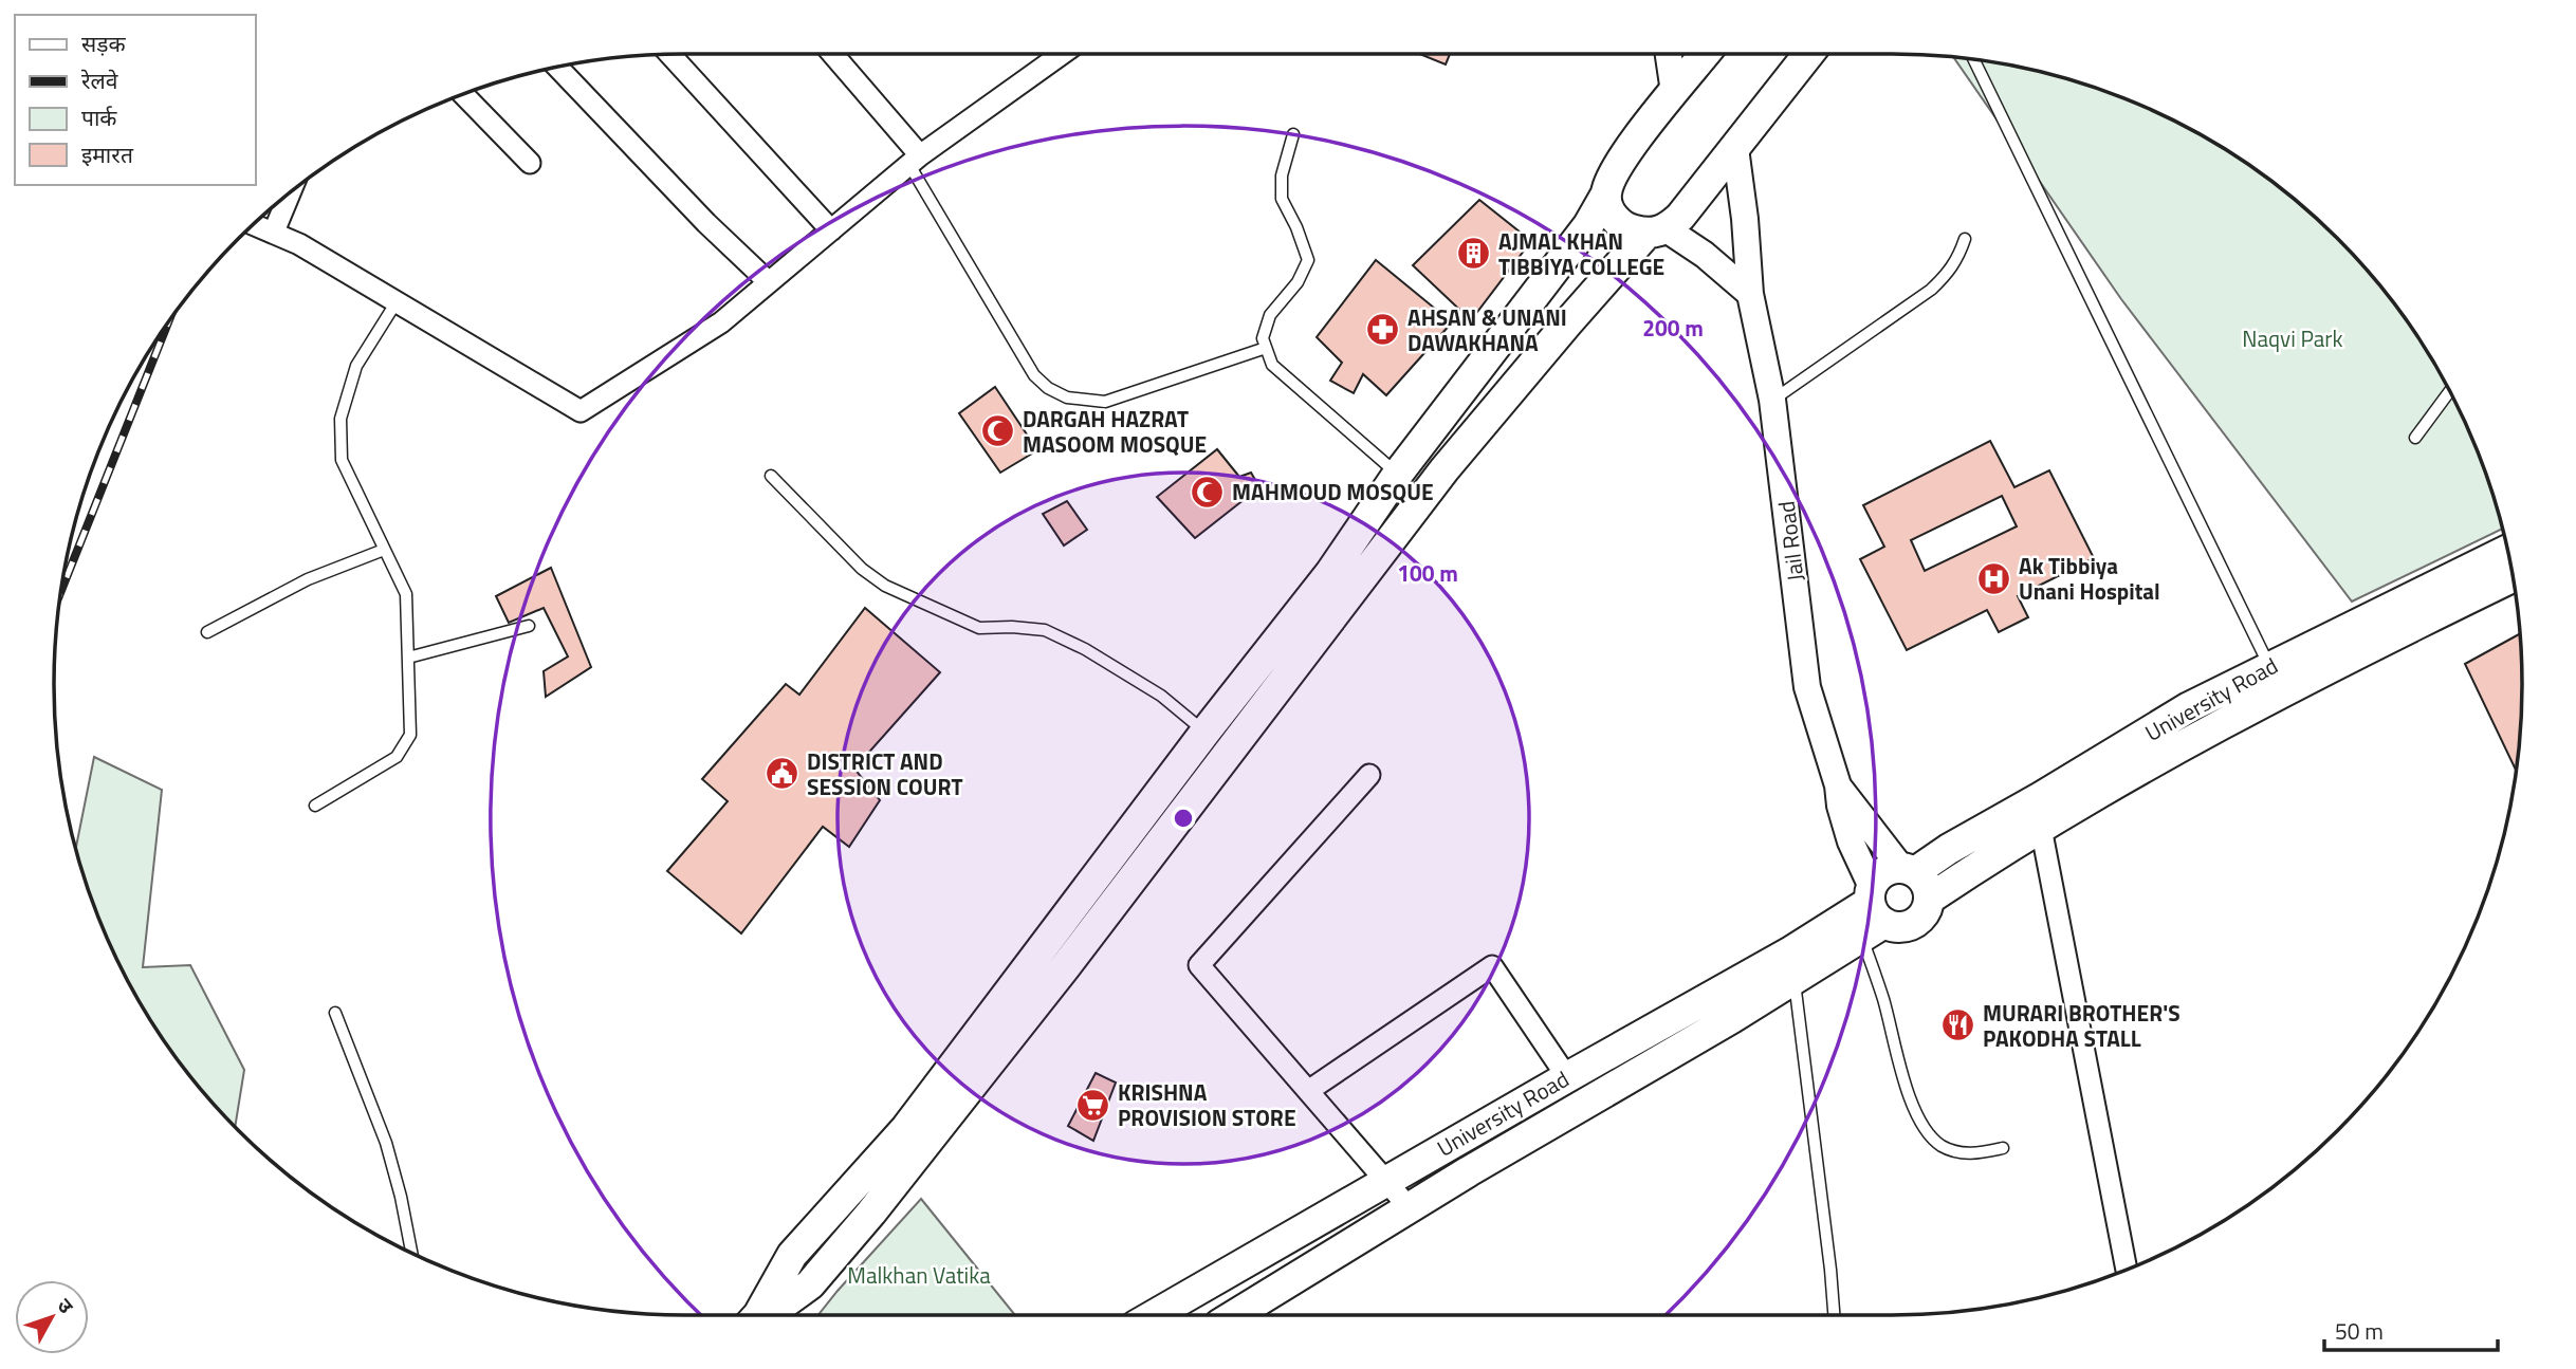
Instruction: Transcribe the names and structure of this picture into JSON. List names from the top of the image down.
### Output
{
  "streets": {
    "main road": ["University Road"],
    "street": ["Jail Road"]
  },
  "crossings": [
    ["Jail Road", "University Road"]
  ],
  "parks": ["Naqvi Park", "Malkhan Vatika"],
  "places": {
    "building": ["AJMAL KHAN TIBBIYA COLLEGE"],
    "pharmacy": ["AHSAN & UNANI DAWAKHANA"],
    "mosque": ["DARGAH HAZRAT MASOOM MOSQUE", "MAHMOUD MOSQUE"],
    "hospital": ["Ak Tibbiya Unani Hospital"],
    "public building": ["DISTRICT AND SESSION COURT"],
    "restaurant": ["MURARI BROTHER'S PAKODHA STALL"],
    "supermarket": ["KRISHNA PROVISION STORE"]
  },
  "legend": [
    "सड़क",
    "रेलवे",
    "पार्क",
    "इमारत"
  ],
  "scale_bar": "50 m",
  "north": "top right",
  "rings": ["200 m", "100 m"]
}
